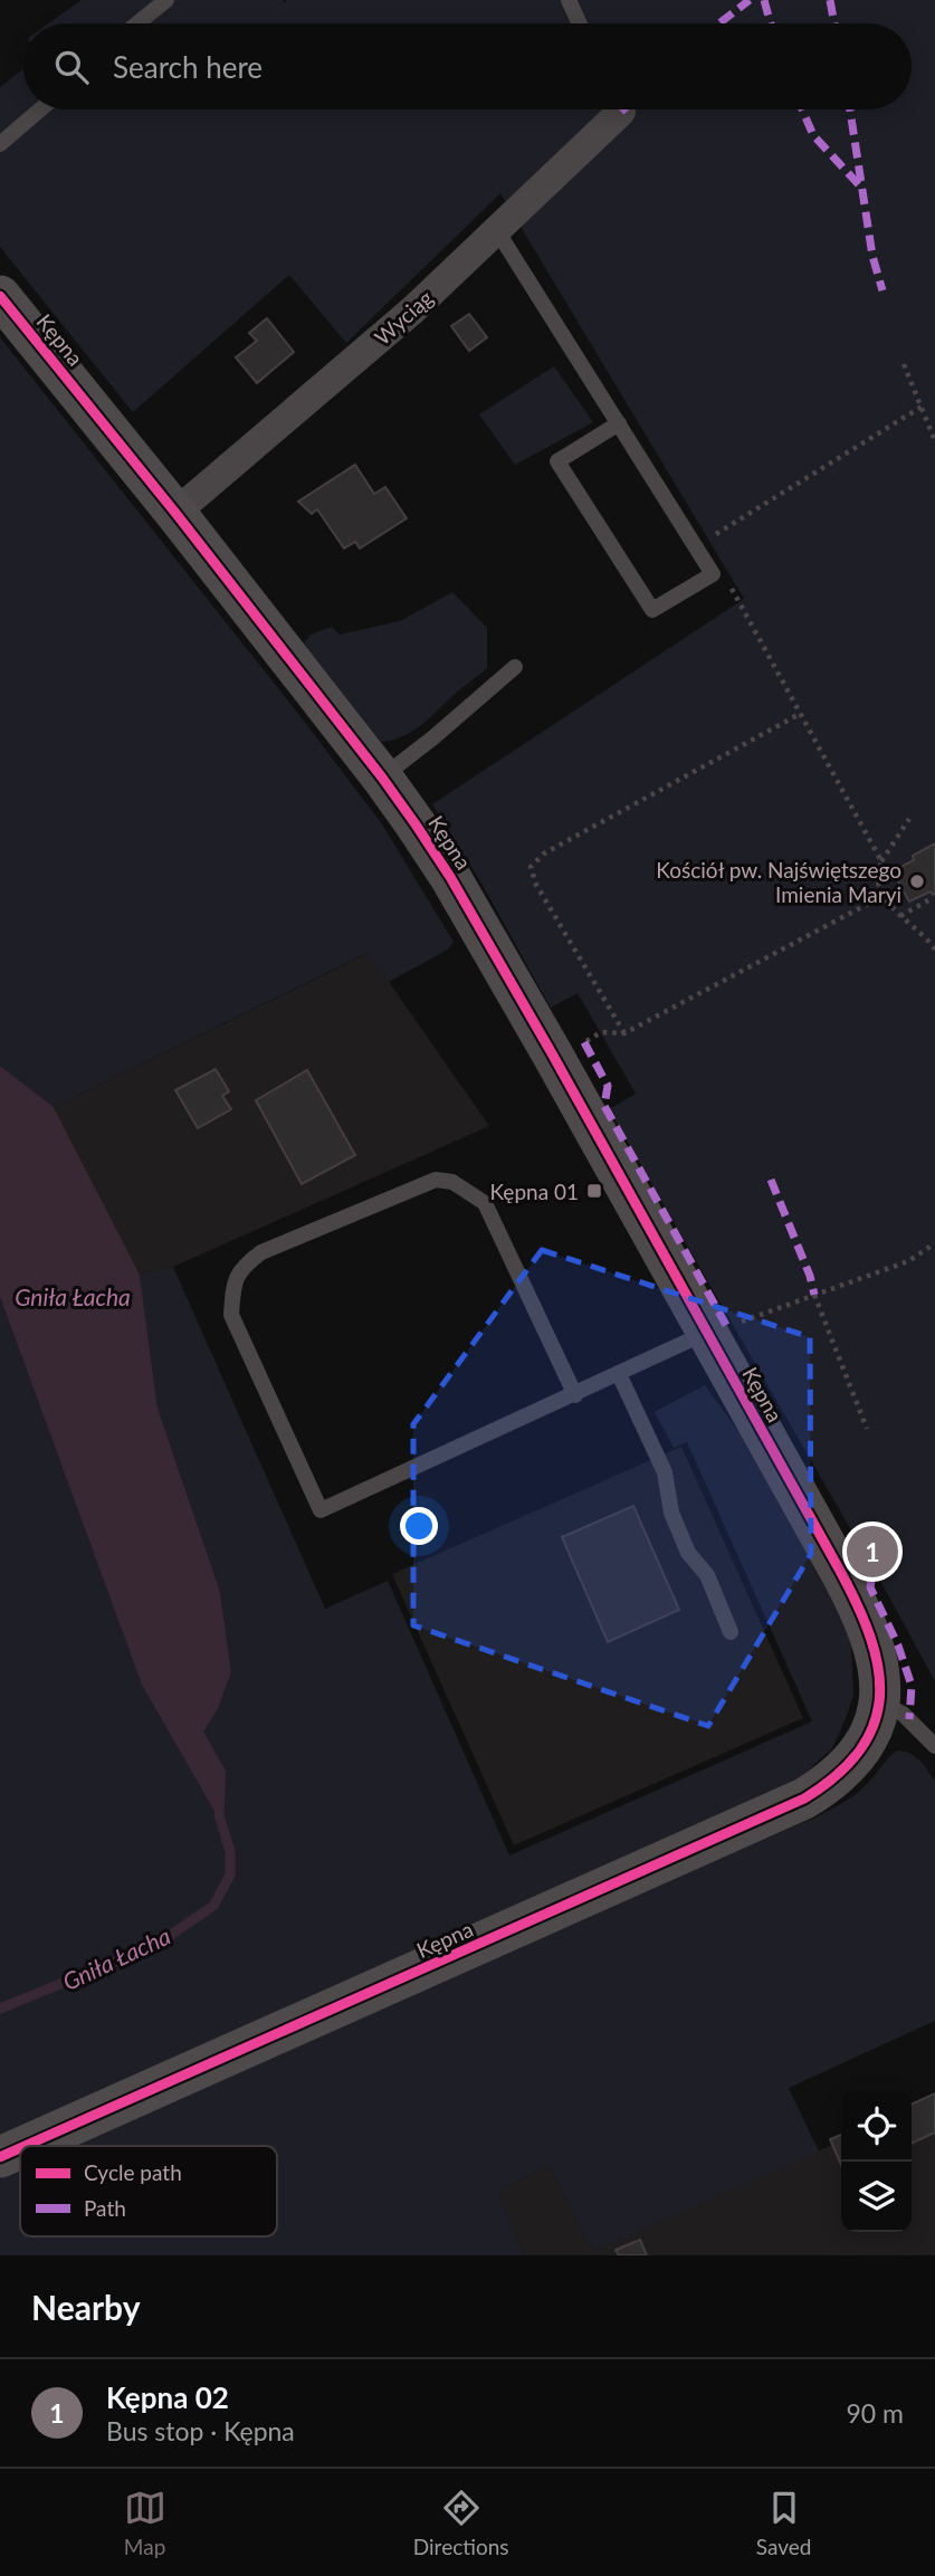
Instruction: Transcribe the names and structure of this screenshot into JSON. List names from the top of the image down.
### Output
{
  "streets": {
    "street": ["Wyciąg", "Kępna"]
  },
  "crossings": [
    ["Wyciąg", "Kępna"]
  ],
  "water": ["Gniła Łacha"],
  "places": {
    "other": ["Kościół pw. Najświętszego Imienia Maryi"],
    "transit": ["Kępna 01"]
  },
  "legend": ["Cycle path", "Path"],
  "page": {
    "search": "Search here",
    "pins": "1",
    "heading": "Nearby",
    "list": [
      {
        "mark": "1",
        "name": "Kępna 02",
        "note": "Bus stop · Kępna",
        "value": "90 m"
      }
    ],
    "nav": ["Map", "Directions", "Saved"]
  }
}
